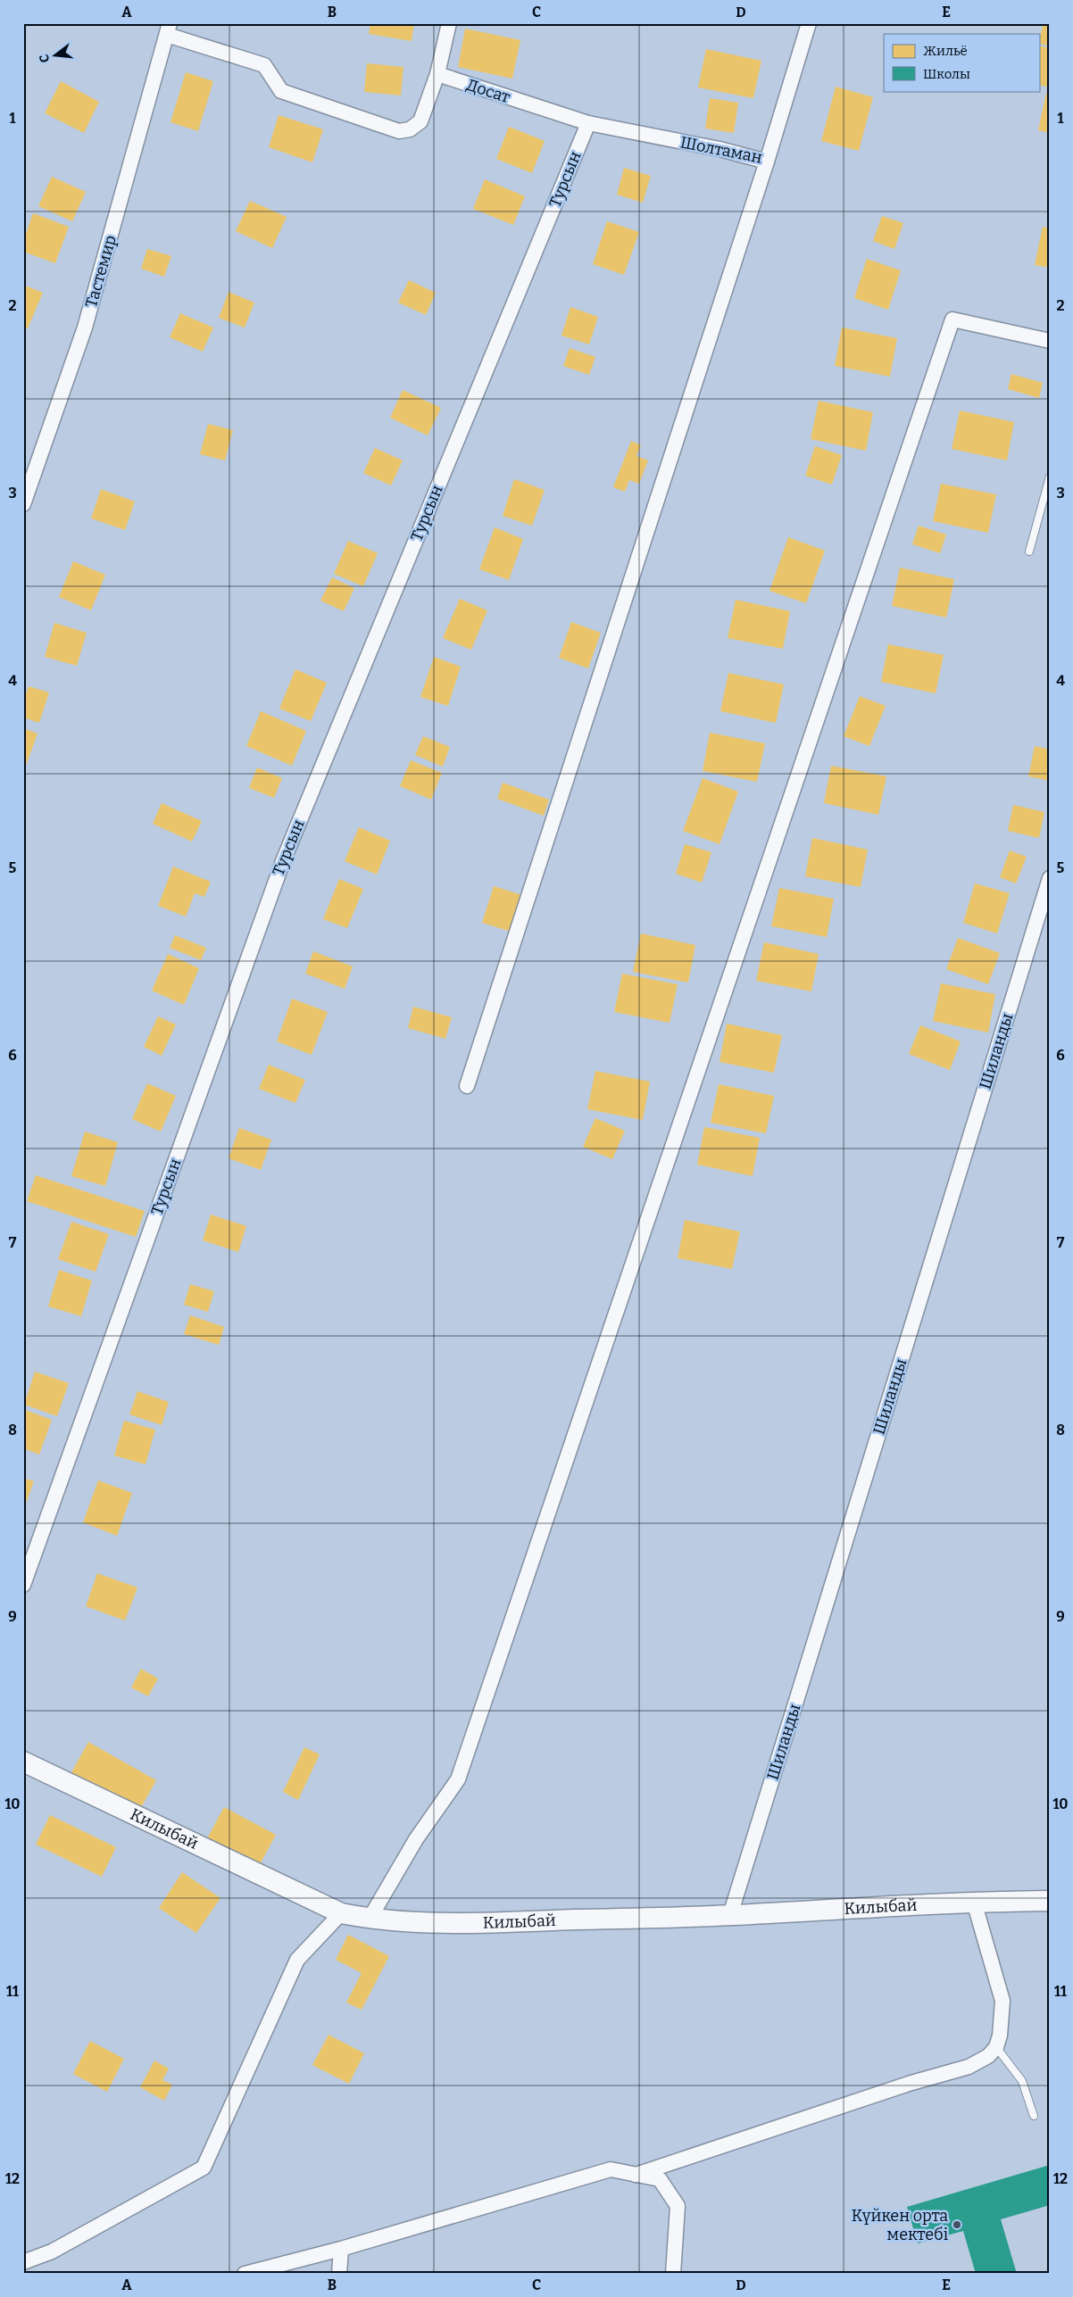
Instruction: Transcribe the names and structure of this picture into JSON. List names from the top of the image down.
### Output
{
  "streets": {
    "street": [
      "Досат",
      "Шолтаман",
      "Турсын",
      "Тастемир",
      "Шиланды",
      "Килыбай"
    ]
  },
  "crossings": [
    ["Досат", "Шолтаман"],
    ["Досат", "Турсын"],
    ["Шолтаман", "Турсын"],
    ["Шиланды", "Килыбай"]
  ],
  "places": ["Күйкен орта мектебі"],
  "legend": ["Жильё", "Школы"],
  "north": "left",
  "grid": {
    "columns": [
      "A",
      "B",
      "C",
      "D",
      "E"
    ],
    "rows": [
      "1",
      "2",
      "3",
      "4",
      "5",
      "6",
      "7",
      "8",
      "9",
      "10",
      "11",
      "12"
    ]
  }
}
